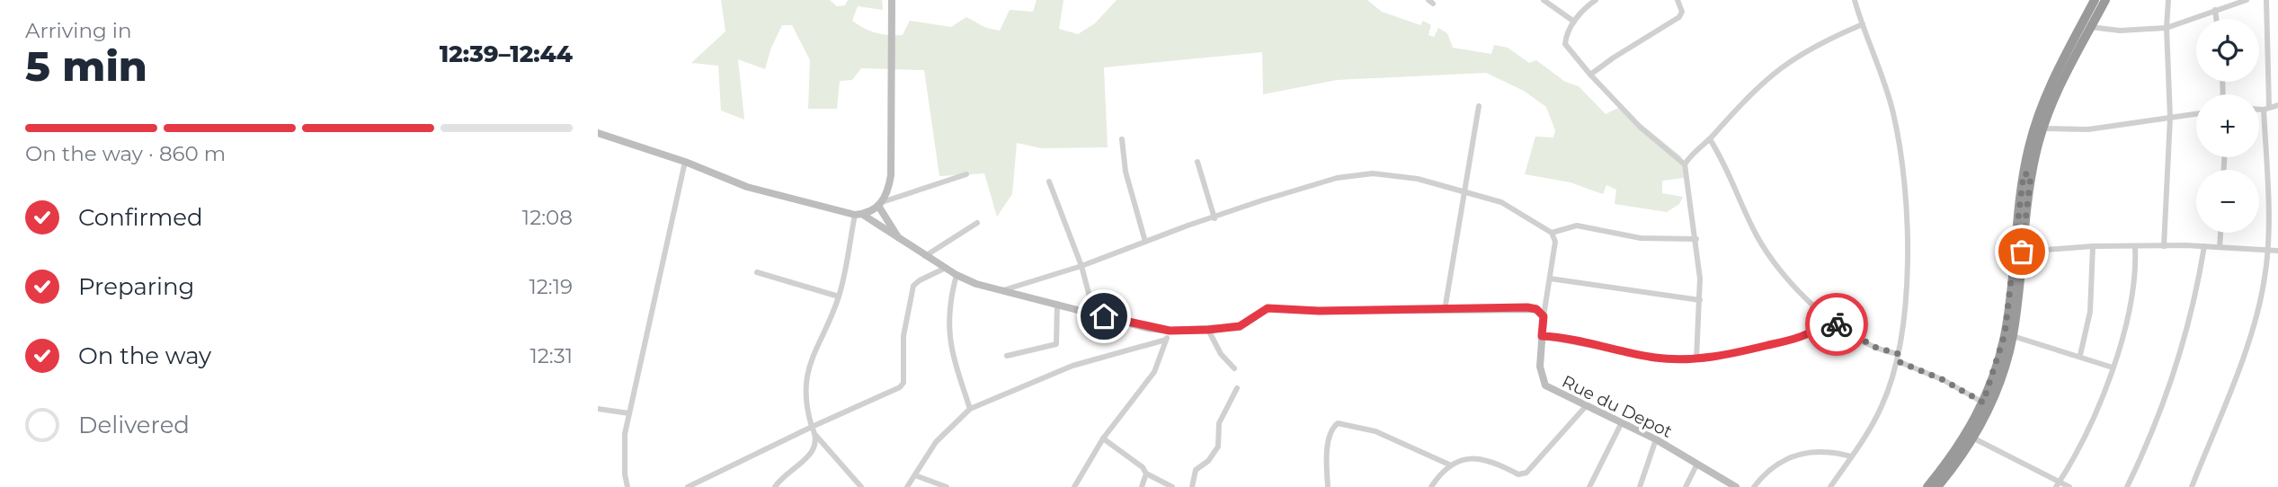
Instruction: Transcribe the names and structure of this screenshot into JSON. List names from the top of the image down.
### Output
{
  "streets": {
    "street": ["Rue du Depot"]
  },
  "page": {
    "heading": ["5 min", "Arriving in", "12:39–12:44"],
    "map_buttons": ["+", "−"],
    "bar": "On the way · 860 m",
    "list": [
      ["Confirmed", "12:08"],
      ["Preparing", "12:19"],
      ["On the way", "12:31"],
      "Delivered"
    ]
  }
}
